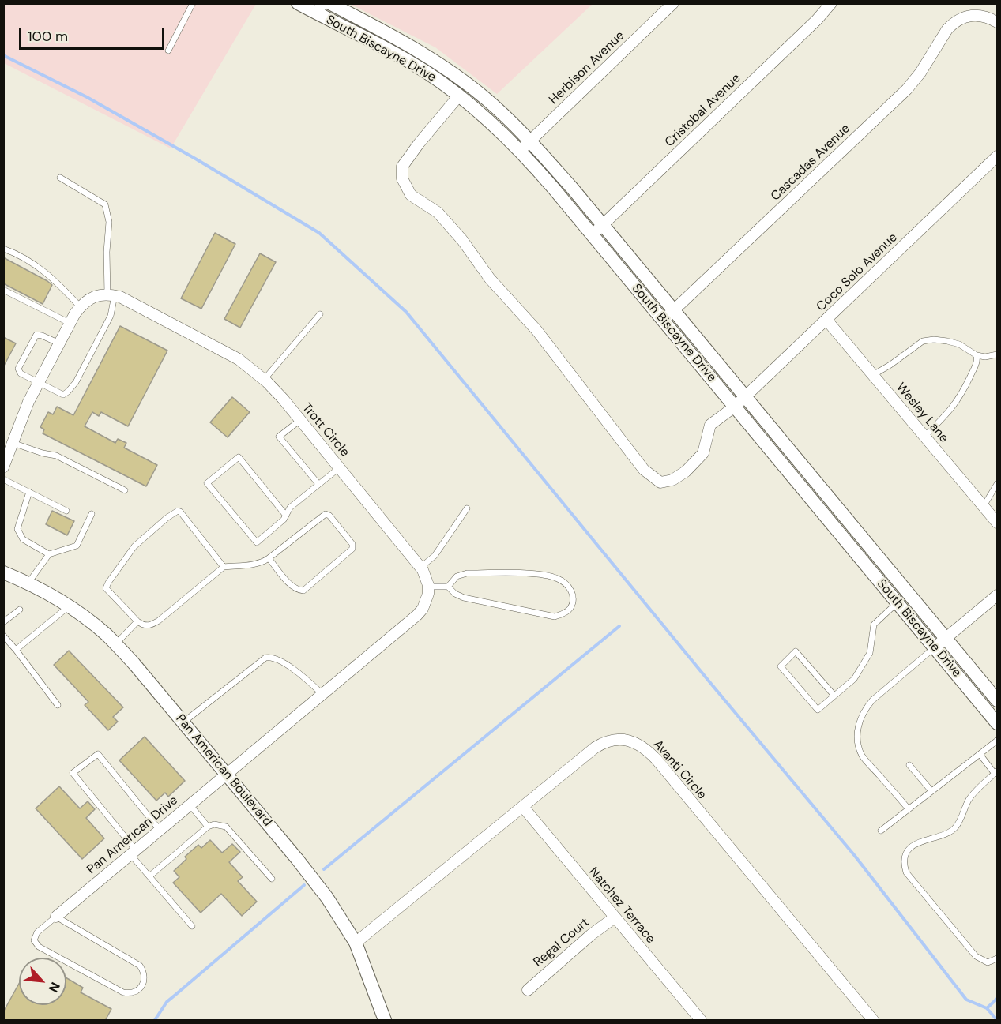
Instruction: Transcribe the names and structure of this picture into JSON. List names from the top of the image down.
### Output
{
  "streets": {
    "street": [
      "South Biscayne Drive",
      "Herbison Avenue",
      "Cristobal Avenue",
      "Cascadas Avenue",
      "Coco Solo Avenue",
      "Wesley Lane",
      "Trott Circle",
      "Avanti Circle",
      "Pan American Boulevard",
      "Pan American Drive",
      "Natchez Terrace",
      "Regal Court"
    ]
  },
  "crossings": [
    ["South Biscayne Drive", "Herbison Avenue"],
    ["South Biscayne Drive", "Cristobal Avenue"],
    ["South Biscayne Drive", "Cascadas Avenue"],
    ["South Biscayne Drive", "Coco Solo Avenue"],
    ["Coco Solo Avenue", "Wesley Lane"],
    ["Avanti Circle", "Pan American Boulevard"],
    ["Avanti Circle", "Natchez Terrace"],
    ["Pan American Boulevard", "Pan American Drive"],
    ["Natchez Terrace", "Regal Court"]
  ],
  "scale_bar": "100 m",
  "north": "bottom right"
}
